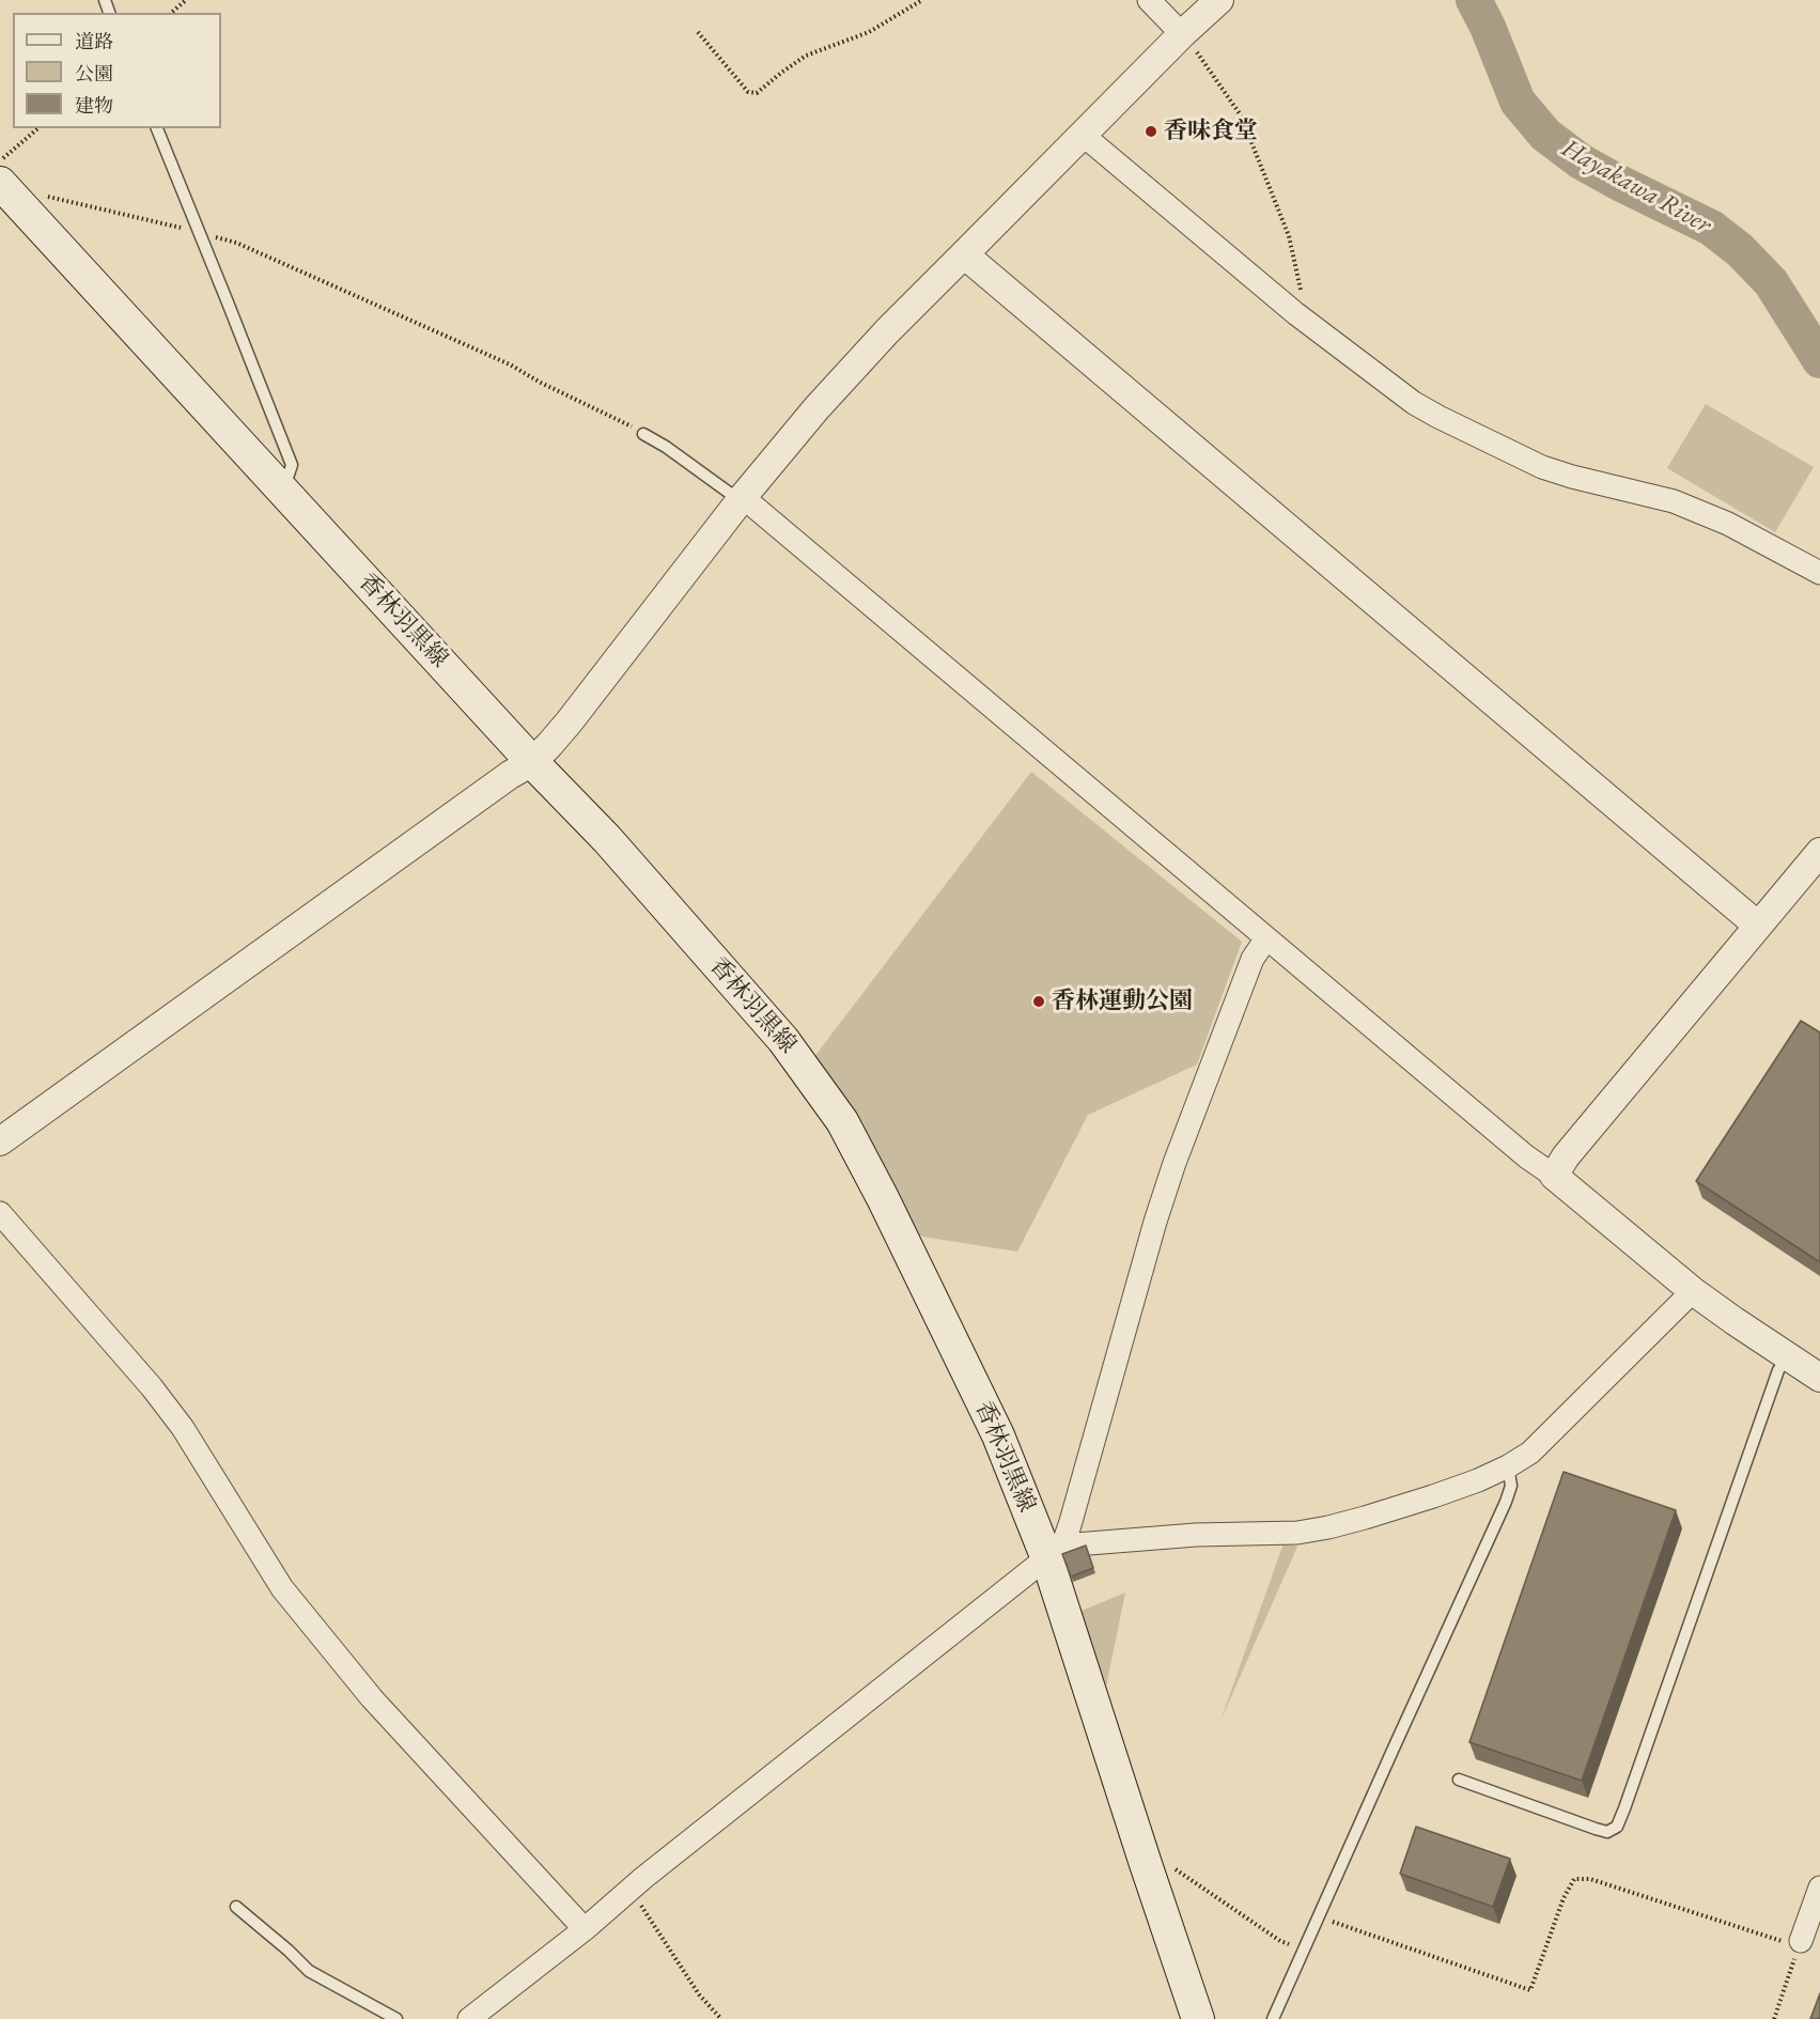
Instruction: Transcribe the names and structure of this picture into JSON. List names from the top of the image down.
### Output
{
  "streets": {
    "main road": ["香林羽黒線"]
  },
  "water": ["Hayakawa River"],
  "places": ["香味食堂", "香林運動公園"],
  "legend": ["道路", "公園", "建物"]
}
